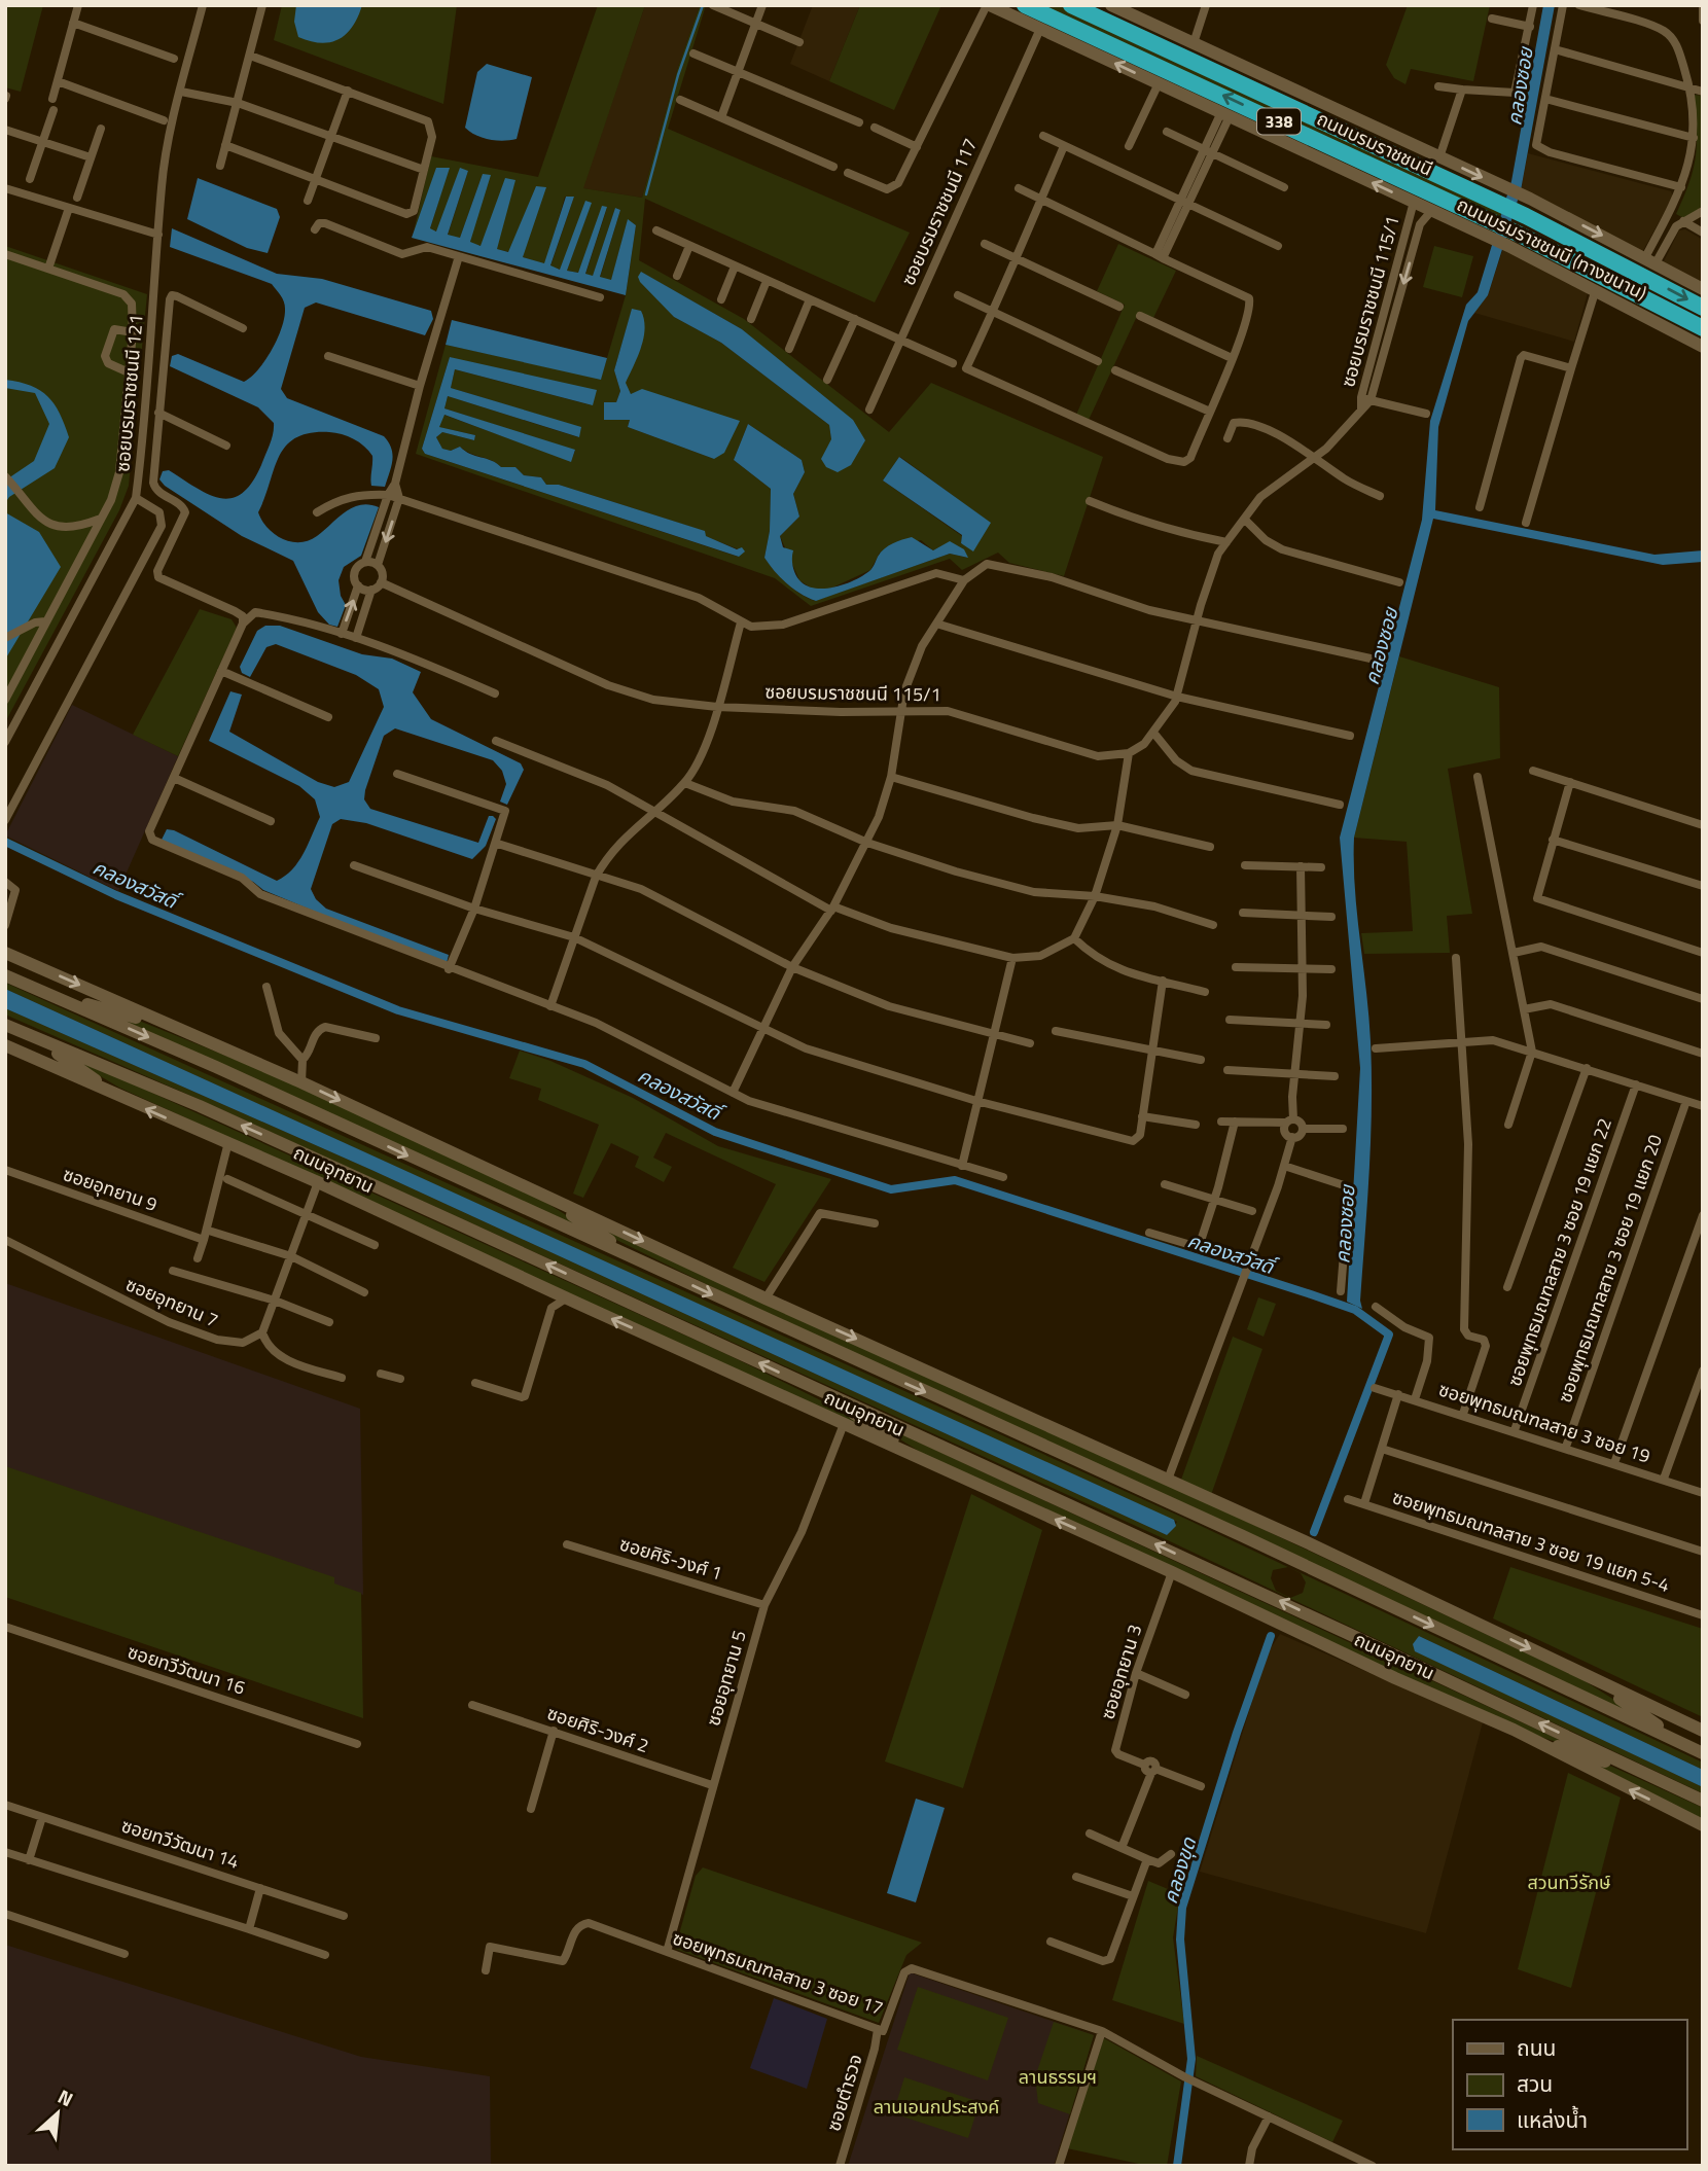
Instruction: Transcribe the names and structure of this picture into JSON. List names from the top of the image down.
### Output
{
  "streets": {
    "highway": ["338", "ถนนบรมราชชนนี"],
    "main road": ["ถนนบรมราชชนนี (ทางขนาน)", "ถนนอุทยาน"],
    "street": [
      "ซอยบรมราชชนนี 117",
      "ซอยบรมราชชนนี 115/1",
      "ซอยบรมราชชนนี 121",
      "ซอยอุทยาน 9",
      "ซอยพุทธมณฑลสาย 3 ซอย 19 แยก 22",
      "ซอยพุทธมณฑลสาย 3 ซอย 19 แยก 20",
      "ซอยอุทยาน 7",
      "ซอยพุทธมณฑลสาย 3 ซอย 19",
      "ซอยพุทธมณฑลสาย 3 ซอย 19 แยก 5-4",
      "ซอยศิริ-วงศ์ 1",
      "ซอยทวีวัฒนา 16",
      "ซอยอุทยาน 3",
      "ซอยอุทยาน 5",
      "ซอยศิริ-วงศ์ 2",
      "ซอยทวีวัฒนา 14",
      "ซอยพุทธมณฑลสาย 3 ซอย 17",
      "ซอยตำรวจ"
    ]
  },
  "crossings": [
    ["ถนนบรมราชชนนี", "ถนนบรมราชชนนี (ทางขนาน)"],
    ["ซอยบรมราชชนนี 117", "ถนนบรมราชชนนี (ทางขนาน)"],
    ["ถนนบรมราชชนนี (ทางขนาน)", "ซอยบรมราชชนนี 115/1"],
    ["ถนนอุทยาน", "ซอยอุทยาน 3"],
    ["ถนนอุทยาน", "ซอยอุทยาน 5"],
    ["ซอยพุทธมณฑลสาย 3 ซอย 19 แยก 22", "ซอยพุทธมณฑลสาย 3 ซอย 19"],
    ["ซอยพุทธมณฑลสาย 3 ซอย 19 แยก 20", "ซอยพุทธมณฑลสาย 3 ซอย 19"],
    ["ซอยศิริ-วงศ์ 1", "ซอยอุทยาน 5"],
    ["ซอยอุทยาน 5", "ซอยศิริ-วงศ์ 2"],
    ["ซอยอุทยาน 5", "ซอยพุทธมณฑลสาย 3 ซอย 17"],
    ["ซอยพุทธมณฑลสาย 3 ซอย 17", "ซอยตำรวจ"]
  ],
  "water": ["คลองซอย", "คลองสวัสดิ์", "คลองขุด"],
  "parks": ["สวนทวีรักษ์", "ลานธรรมฯ", "ลานเอนกประสงค์"],
  "legend": ["ถนน", "สวน", "แหล่งน้ำ"],
  "north": "top right"
}
